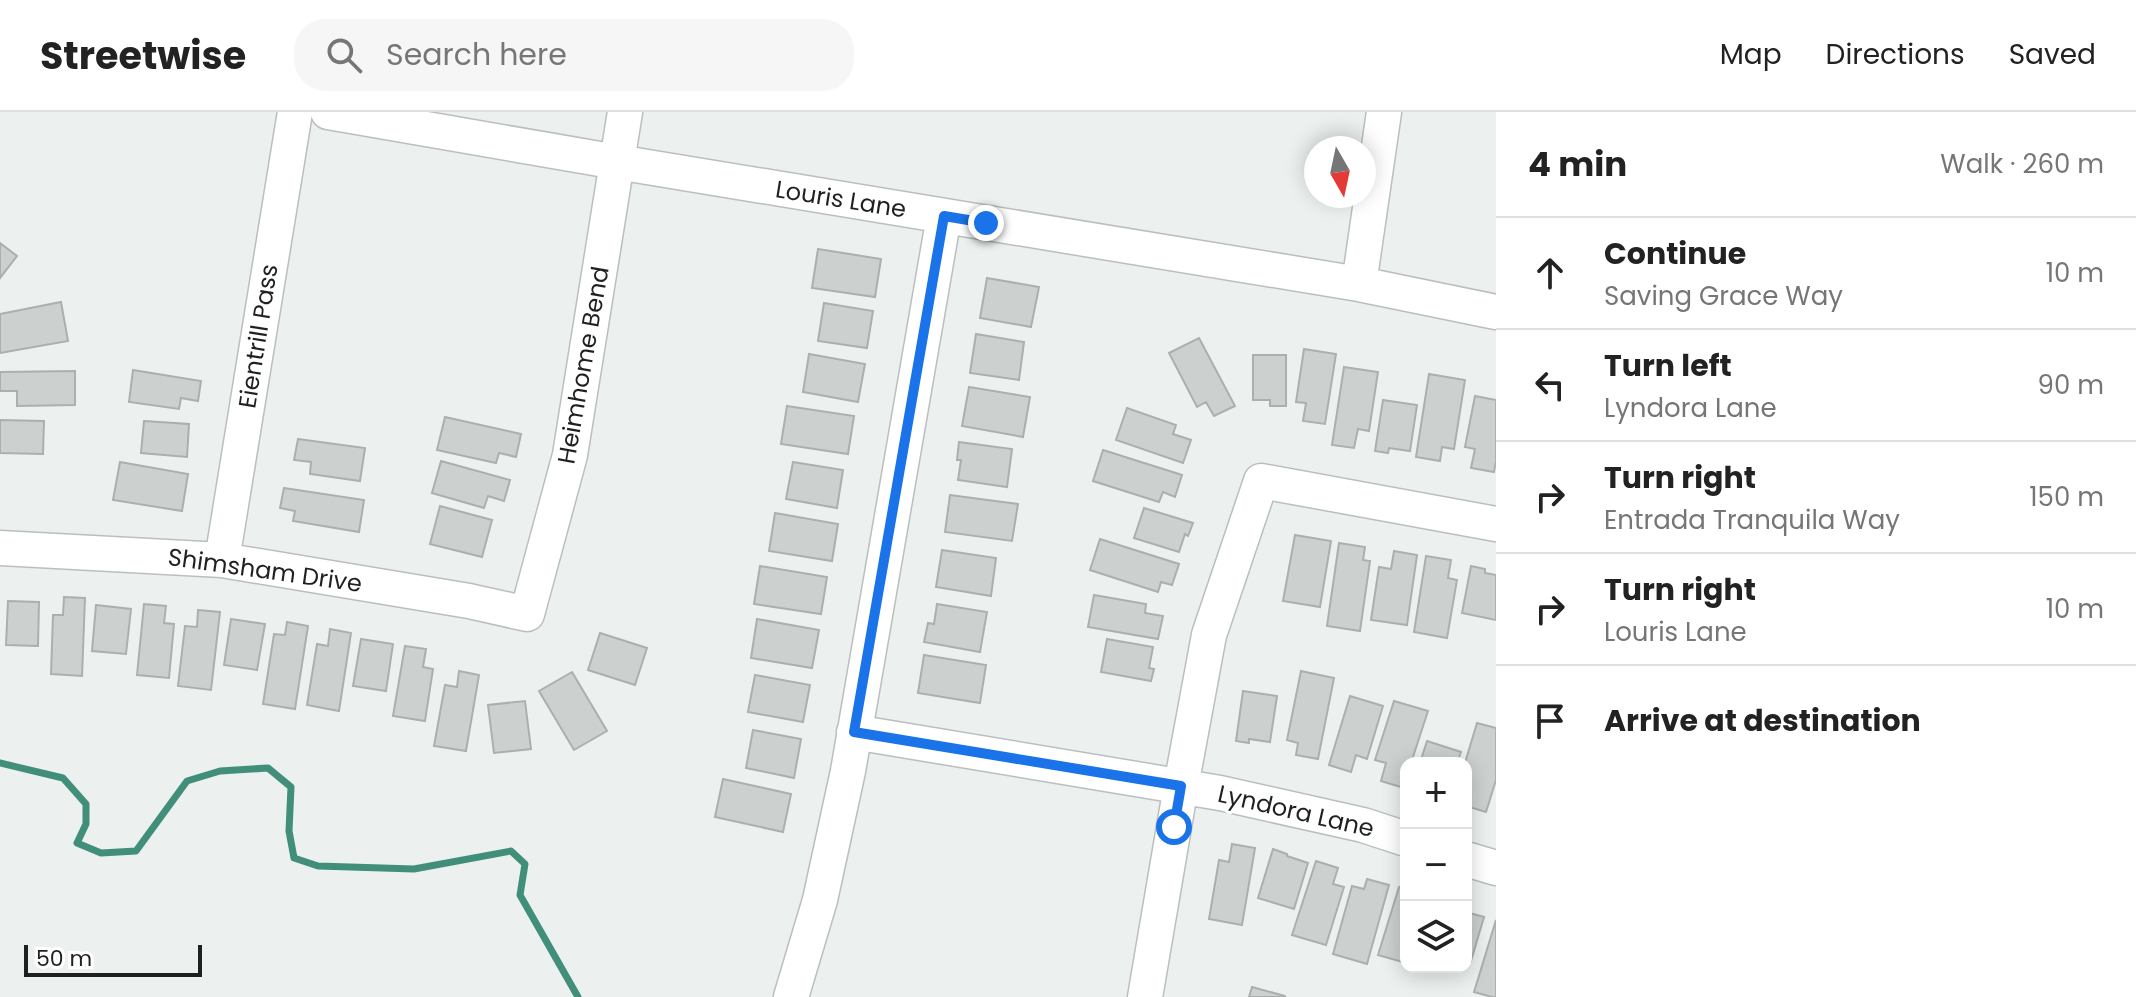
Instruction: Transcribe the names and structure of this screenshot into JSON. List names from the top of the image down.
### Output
{
  "streets": {
    "street": [
      "Louris Lane",
      "Eientrill Pass",
      "Heimhome Bend",
      "Shimsham Drive",
      "Lyndora Lane"
    ]
  },
  "crossings": [
    ["Louris Lane", "Heimhome Bend"],
    ["Eientrill Pass", "Shimsham Drive"],
    ["Heimhome Bend", "Shimsham Drive"]
  ],
  "scale_bar": "50 m",
  "north": "bottom",
  "page": {
    "header": "Streetwise",
    "search": "Search here",
    "nav": ["Map", "Directions", "Saved"],
    "heading": ["4 min", "Walk · 260 m"],
    "list": [
      ["Continue", "Saving Grace Way", "10 m"],
      ["Turn left", "Lyndora Lane", "90 m"],
      ["Turn right", "Entrada Tranquila Way", "150 m"],
      ["Turn right", "Louris Lane", "10 m"],
      "Arrive at destination"
    ],
    "map_buttons": ["+", "−"],
    "scale": "50 m"
  }
}
